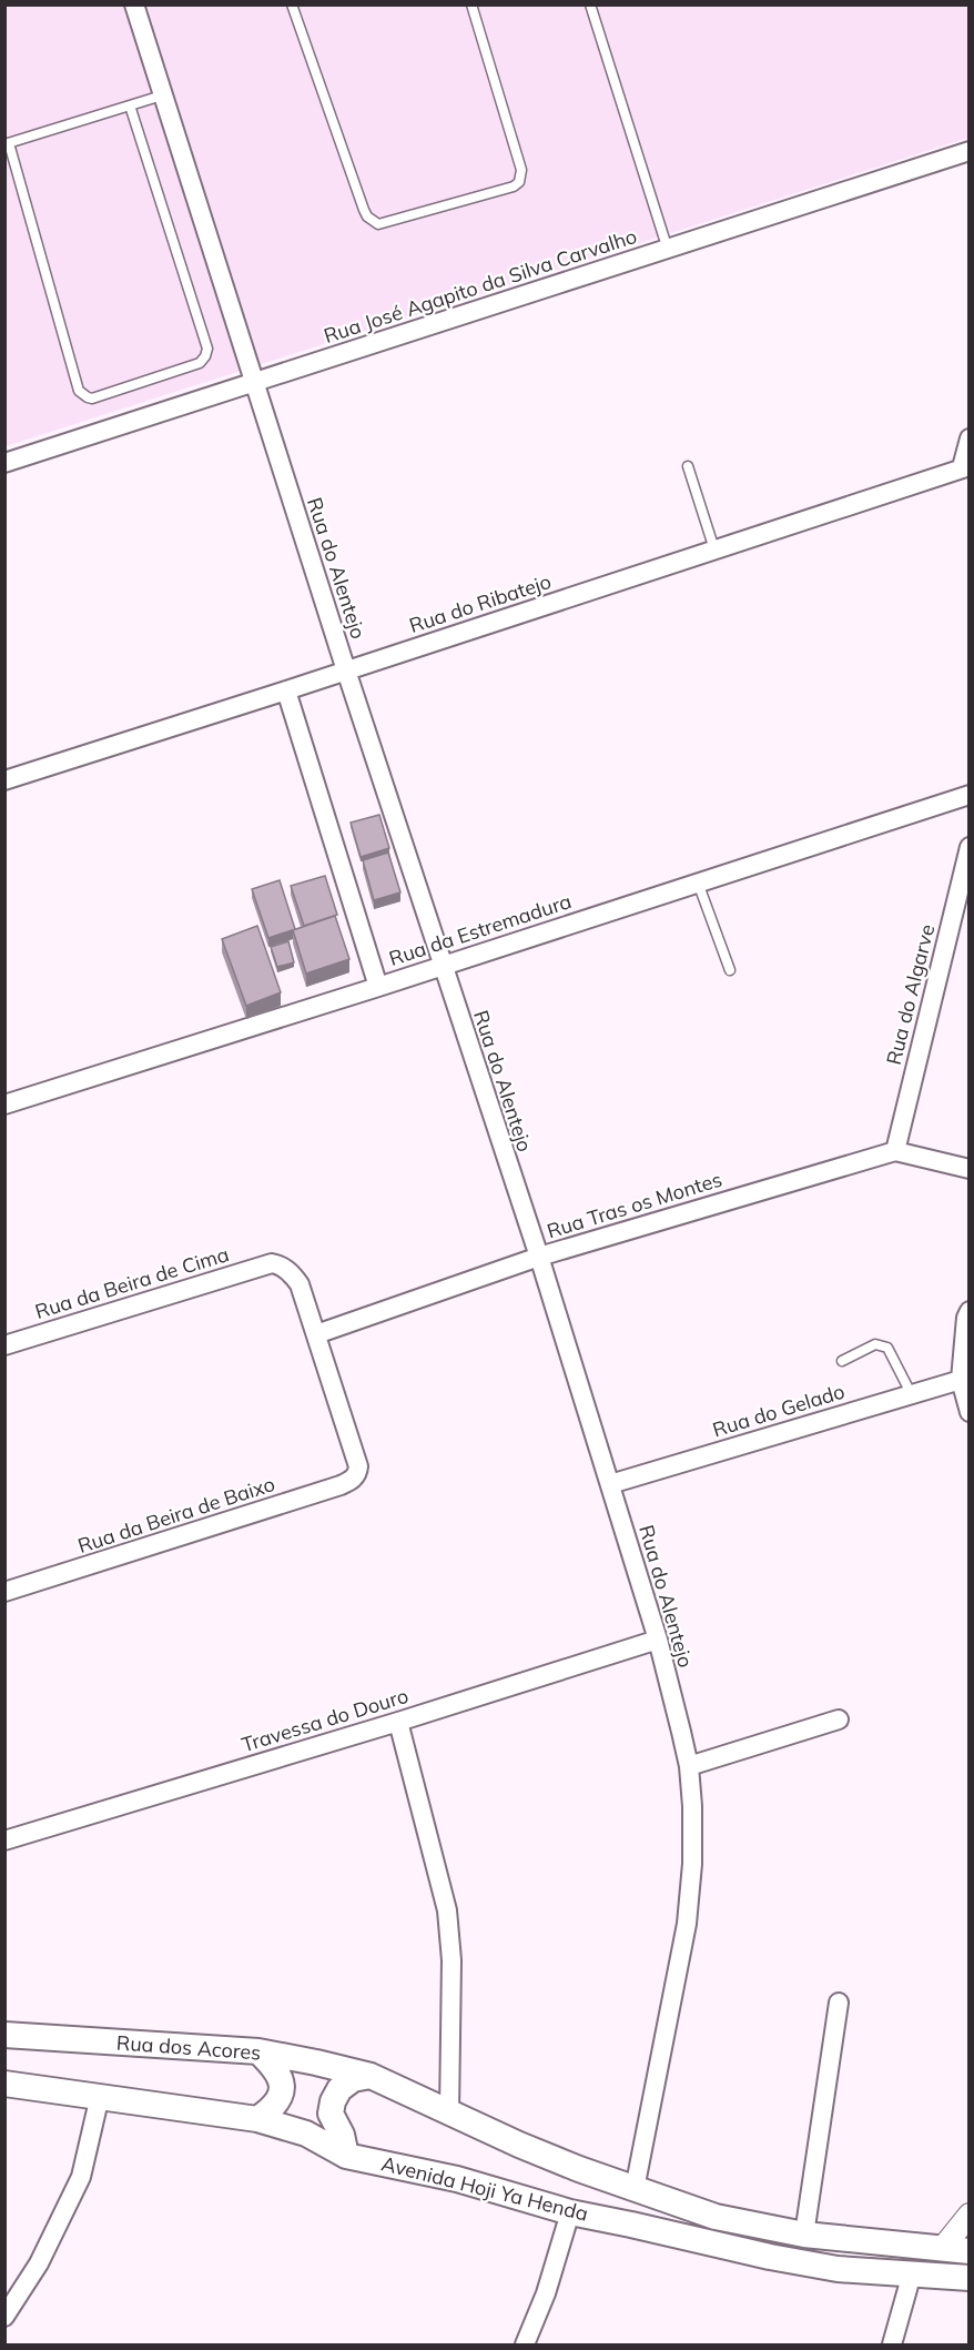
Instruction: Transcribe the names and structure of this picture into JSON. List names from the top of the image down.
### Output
{
  "streets": {
    "main road": ["Rua dos Acores", "Avenida Hoji Ya Henda"],
    "street": [
      "Rua José Agapito da Silva Carvalho",
      "Rua do Alentejo",
      "Rua do Ribatejo",
      "Rua da Estremadura",
      "Rua do Algarve",
      "Rua Tras os Montes",
      "Rua da Beira de Cima",
      "Rua do Gelado",
      "Rua da Beira de Baixo",
      "Travessa do Douro"
    ]
  },
  "crossings": [
    ["Rua José Agapito da Silva Carvalho", "Rua do Alentejo"],
    ["Rua do Alentejo", "Rua do Ribatejo"],
    ["Rua do Alentejo", "Rua da Estremadura"],
    ["Rua do Alentejo", "Rua Tras os Montes"],
    ["Rua do Alentejo", "Rua do Gelado"],
    ["Rua do Alentejo", "Travessa do Douro"],
    ["Rua do Alentejo", "Avenida Hoji Ya Henda"],
    ["Rua do Algarve", "Rua Tras os Montes"],
    ["Rua Tras os Montes", "Rua da Beira de Cima"],
    ["Rua Tras os Montes", "Rua da Beira de Baixo"],
    ["Rua da Beira de Cima", "Rua da Beira de Baixo"],
    ["Rua dos Acores", "Avenida Hoji Ya Henda"]
  ]
}
